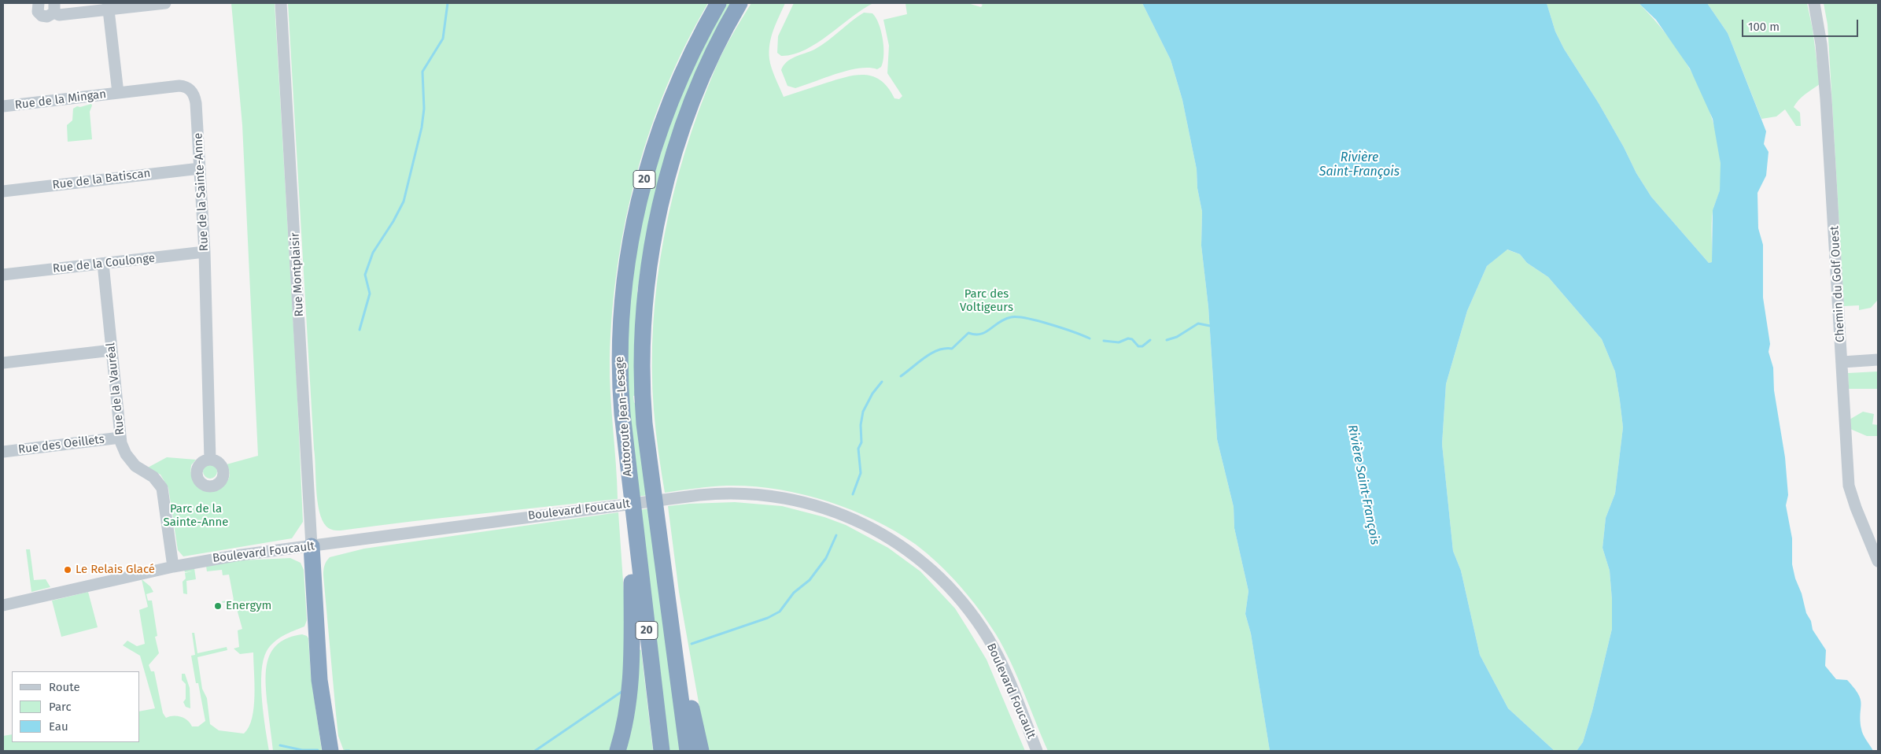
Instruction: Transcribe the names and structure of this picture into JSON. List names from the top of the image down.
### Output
{
  "streets": {
    "highway": ["20", "Autoroute Jean-Lesage"],
    "street": [
      "Rue de la Mingan",
      "Rue de la Batiscan",
      "Rue de la Sainte-Anne",
      "Rue de la Coulonge",
      "Rue Montplaisir",
      "Chemin du Golf Ouest",
      "Rue de la Vauréal",
      "Rue des Oeillets",
      "Boulevard Foucault"
    ]
  },
  "crossings": [
    ["Rue de la Mingan", "Rue de la Sainte-Anne"],
    ["Rue de la Batiscan", "Rue de la Sainte-Anne"],
    ["Rue de la Sainte-Anne", "Rue de la Coulonge"],
    ["Rue de la Coulonge", "Rue de la Vauréal"],
    ["Rue Montplaisir", "Boulevard Foucault"],
    ["Rue de la Vauréal", "Rue des Oeillets"],
    ["Rue de la Vauréal", "Boulevard Foucault"]
  ],
  "water": ["Rivière Saint-François"],
  "parks": ["Parc des Voltigeurs", "Parc de la Sainte-Anne"],
  "places": ["Le Relais Glacé", "Energym"],
  "legend": ["Route", "Parc", "Eau"],
  "scale_bar": "100 m"
}
